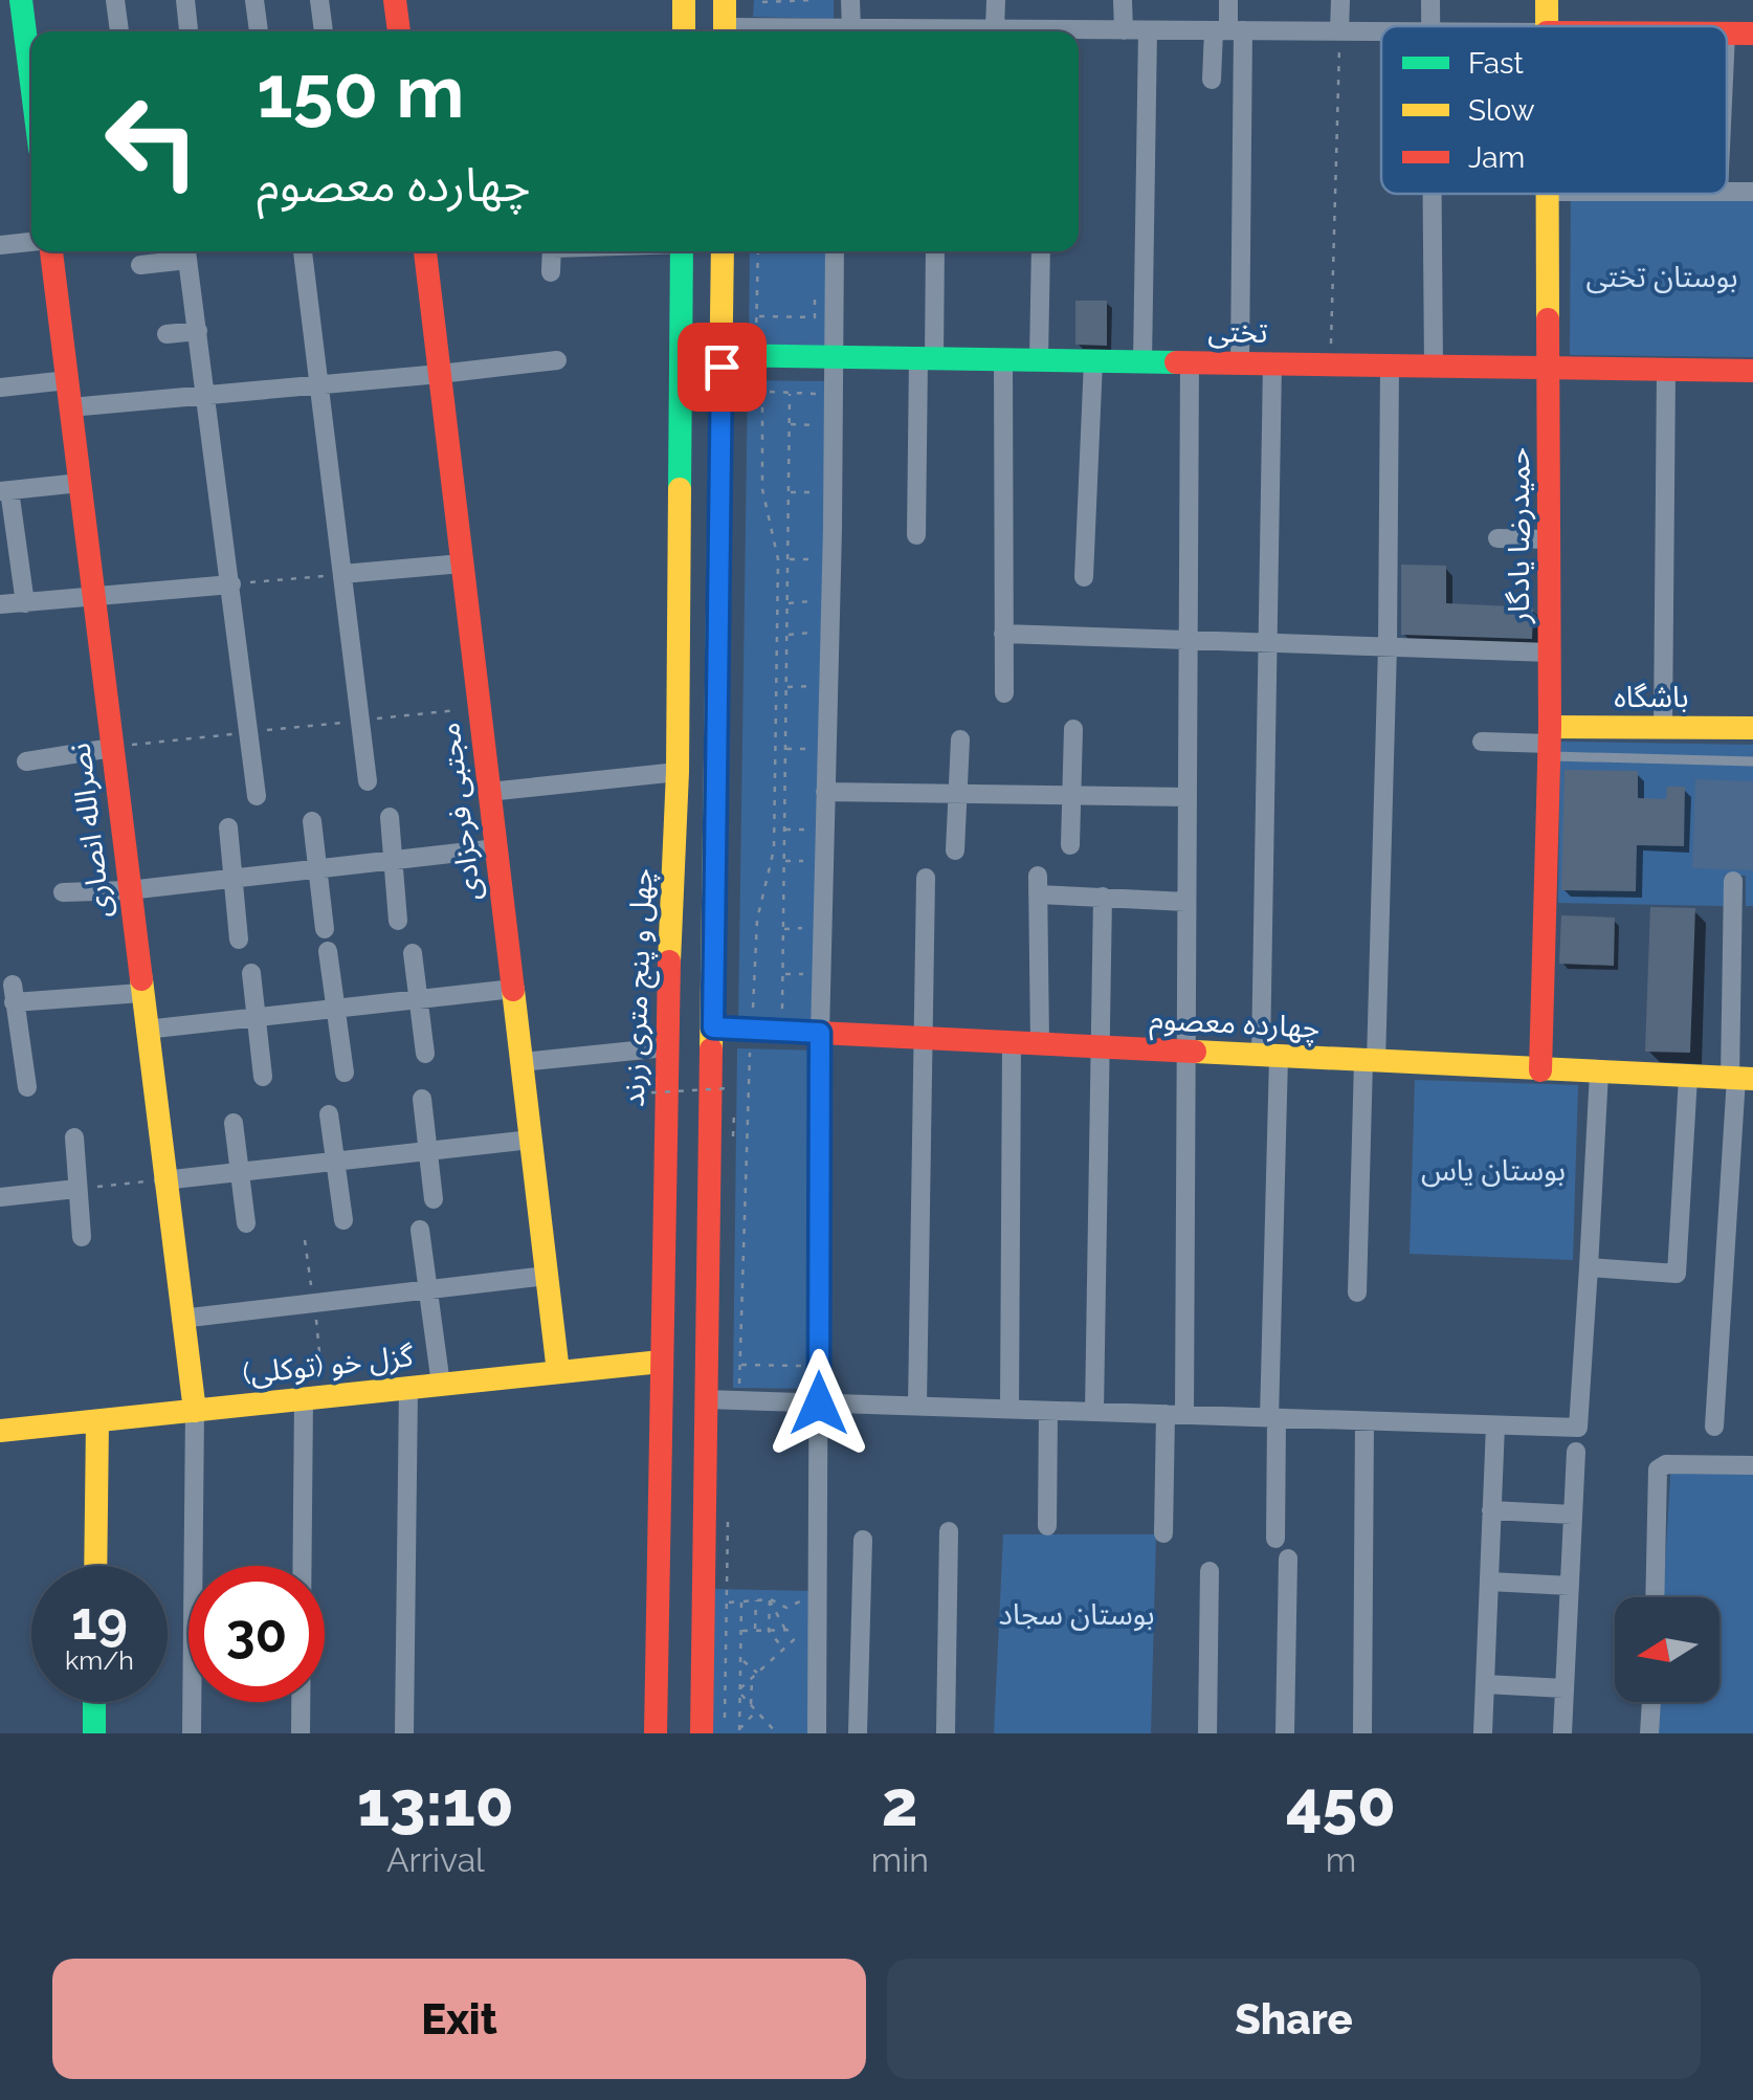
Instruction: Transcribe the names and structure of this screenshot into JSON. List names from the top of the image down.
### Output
{
  "streets": {
    "street": [
      "تختی",
      "حمیدرضا یادگار",
      "باشگاه",
      "مجتبی فرحزادی",
      "نصرالله انصاری",
      "چهل و پنج متری زرند",
      "چهارده معصوم",
      "گزل خو (توکلی)"
    ]
  },
  "crossings": [
    ["تختی", "حمیدرضا یادگار"],
    ["حمیدرضا یادگار", "باشگاه"],
    ["حمیدرضا یادگار", "چهارده معصوم"],
    ["مجتبی فرحزادی", "گزل خو (توکلی)"],
    ["نصرالله انصاری", "گزل خو (توکلی)"],
    ["چهل و پنج متری زرند", "گزل خو (توکلی)"]
  ],
  "parks": ["بوستان تختی", "بوستان یاس", "بوستان سجاد"],
  "legend": ["Fast", "Slow", "Jam"],
  "north": "left",
  "page": {
    "turn": ["150 m", "چهارده معصوم"],
    "speed": "19 km/h",
    "limit": "30",
    "eta": [
      "13:10",
      "Arrival",
      "2",
      "min",
      "450",
      "m"
    ],
    "buttons": ["Exit", "Share"]
  }
}
